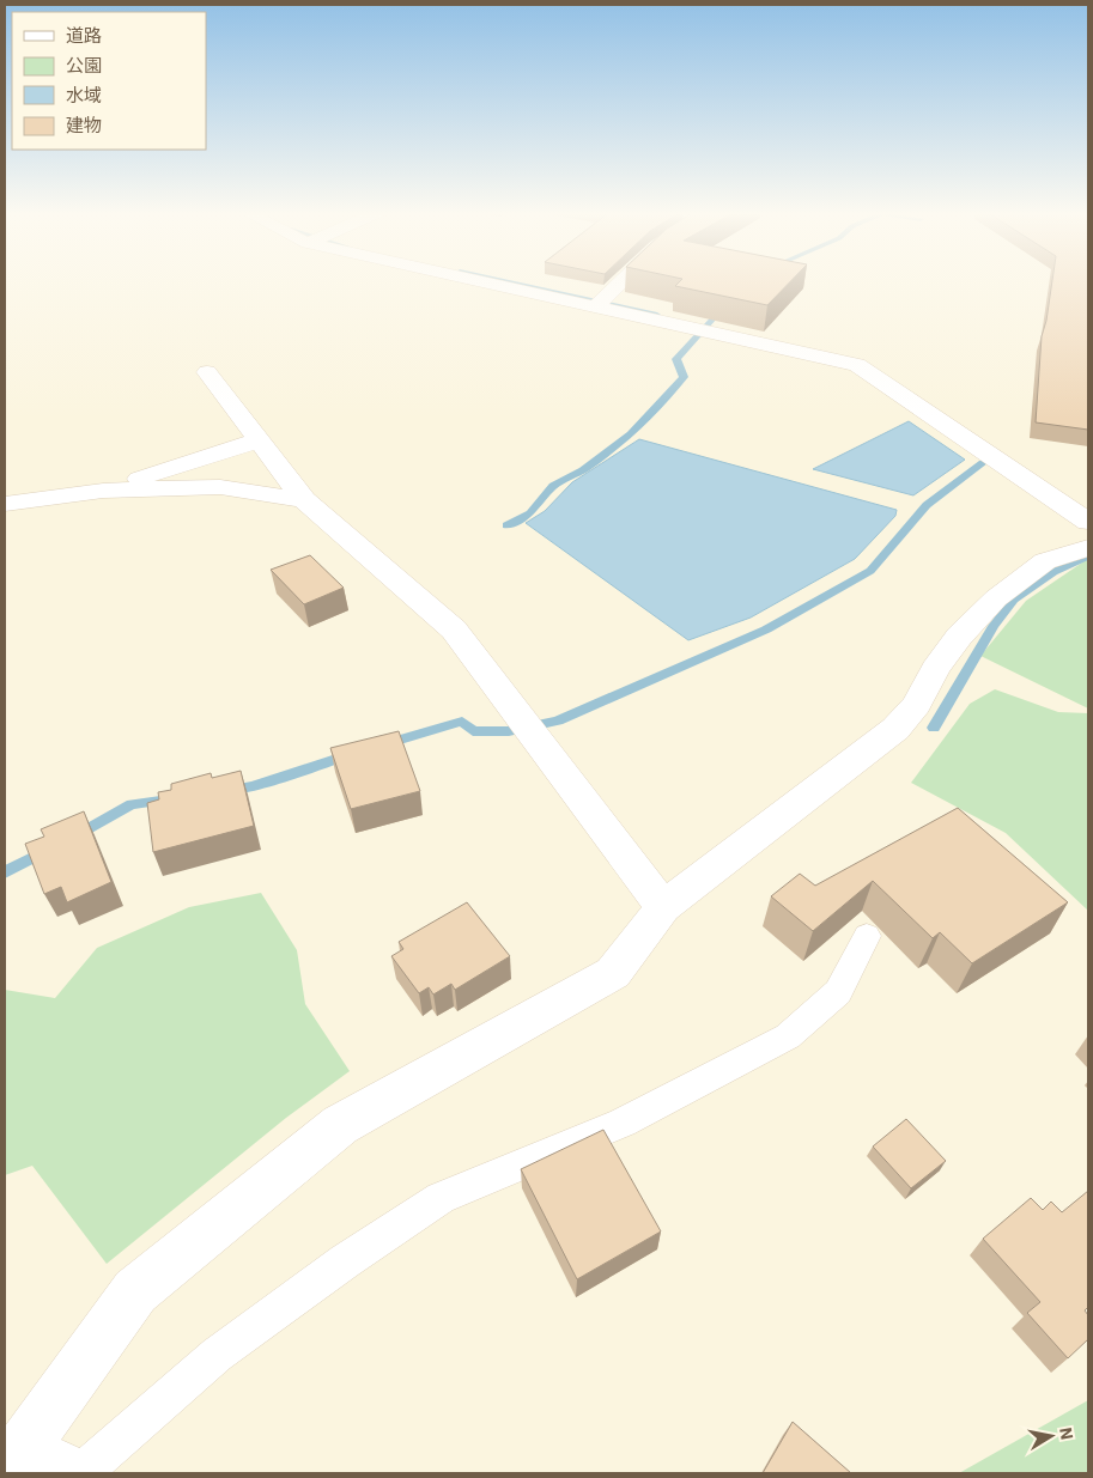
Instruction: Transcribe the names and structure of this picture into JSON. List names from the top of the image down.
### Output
{
  "legend": [
    "道路",
    "公園",
    "水域",
    "建物"
  ],
  "north": "right"
}
